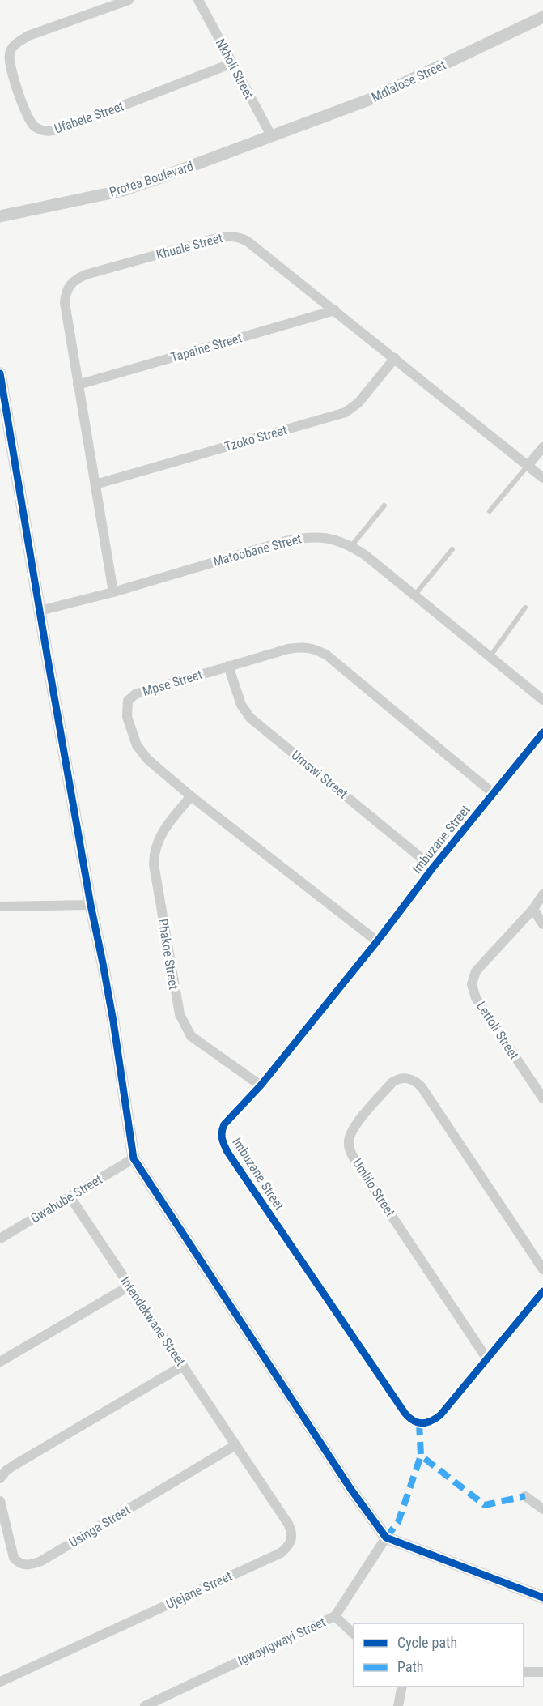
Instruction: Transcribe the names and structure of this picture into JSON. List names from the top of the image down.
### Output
{
  "streets": {
    "street": [
      "Nkholi Street",
      "Mdlalose Street",
      "Ufabele Street",
      "Protea Boulevard",
      "Khuale Street",
      "Tapaine Street",
      "Tzoko Street",
      "Matoobane Street",
      "Mpse Street",
      "Umswi Street",
      "Imbuzane Street",
      "Phakoe Street",
      "Lettoli Street",
      "Umlilo Street",
      "Gwahube Street",
      "Intendekwane Street",
      "Usinga Street",
      "Ujejane Street",
      "Igwayigwayi Street"
    ]
  },
  "crossings": [
    ["Nkholi Street", "Mdlalose Street"],
    ["Nkholi Street", "Ufabele Street"],
    ["Nkholi Street", "Protea Boulevard"],
    ["Mdlalose Street", "Protea Boulevard"],
    ["Khuale Street", "Tapaine Street"],
    ["Khuale Street", "Tzoko Street"],
    ["Khuale Street", "Matoobane Street"],
    ["Mpse Street", "Umswi Street"],
    ["Mpse Street", "Imbuzane Street"],
    ["Mpse Street", "Phakoe Street"],
    ["Umswi Street", "Imbuzane Street"],
    ["Imbuzane Street", "Phakoe Street"],
    ["Imbuzane Street", "Umlilo Street"],
    ["Gwahube Street", "Intendekwane Street"],
    ["Intendekwane Street", "Usinga Street"],
    ["Intendekwane Street", "Ujejane Street"],
    ["Usinga Street", "Ujejane Street"]
  ],
  "legend": ["Cycle path", "Path"]
}
